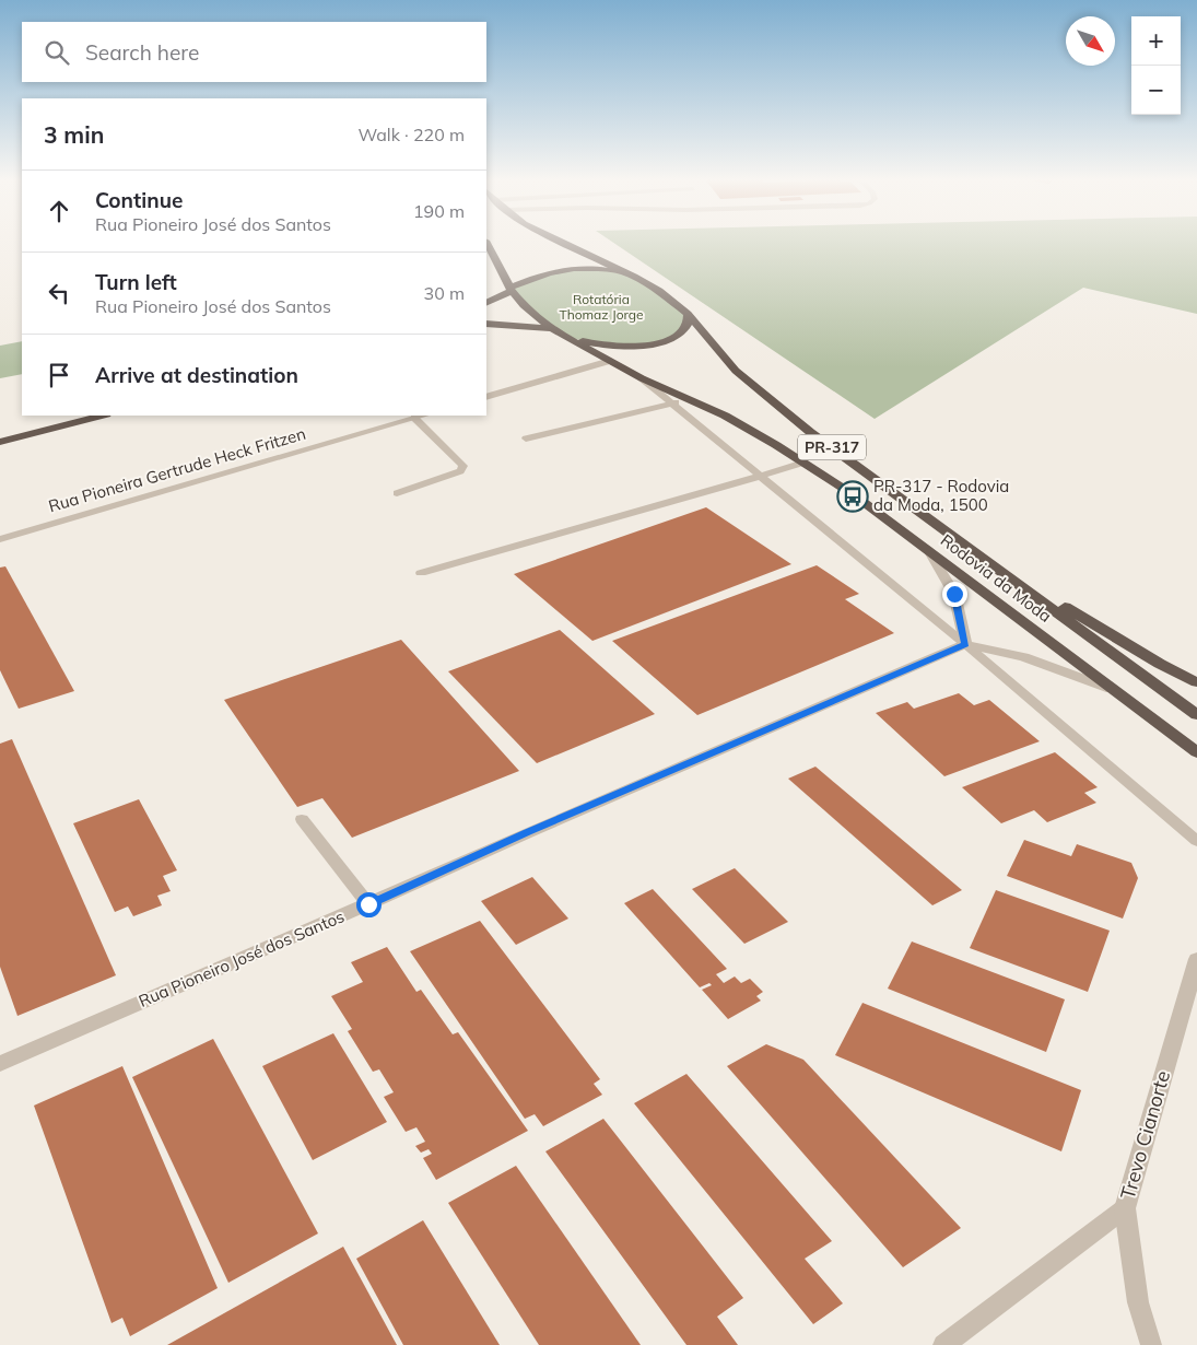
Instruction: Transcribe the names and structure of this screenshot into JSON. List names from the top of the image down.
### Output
{
  "streets": {
    "highway": ["PR-317", "Rodovia da Moda"],
    "street": ["Rua Pioneira Gertrude Heck Fritzen", "Rua Pioneiro José dos Santos", "Trevo Cianorte"]
  },
  "crossings": [
    ["PR-317", "Rodovia da Moda"]
  ],
  "parks": ["Rotatória Thomaz Jorge"],
  "places": {
    "bus stop": ["PR-317 - Rodovia da Moda, 1500"]
  },
  "north": "bottom right",
  "page": {
    "map_buttons": ["+", "−"],
    "search": "Search here",
    "heading": ["3 min", "Walk · 220 m"],
    "list": [
      ["Continue", "Rua Pioneiro José dos Santos", "190 m"],
      ["Turn left", "Rua Pioneiro José dos Santos", "30 m"],
      "Arrive at destination"
    ]
  }
}
